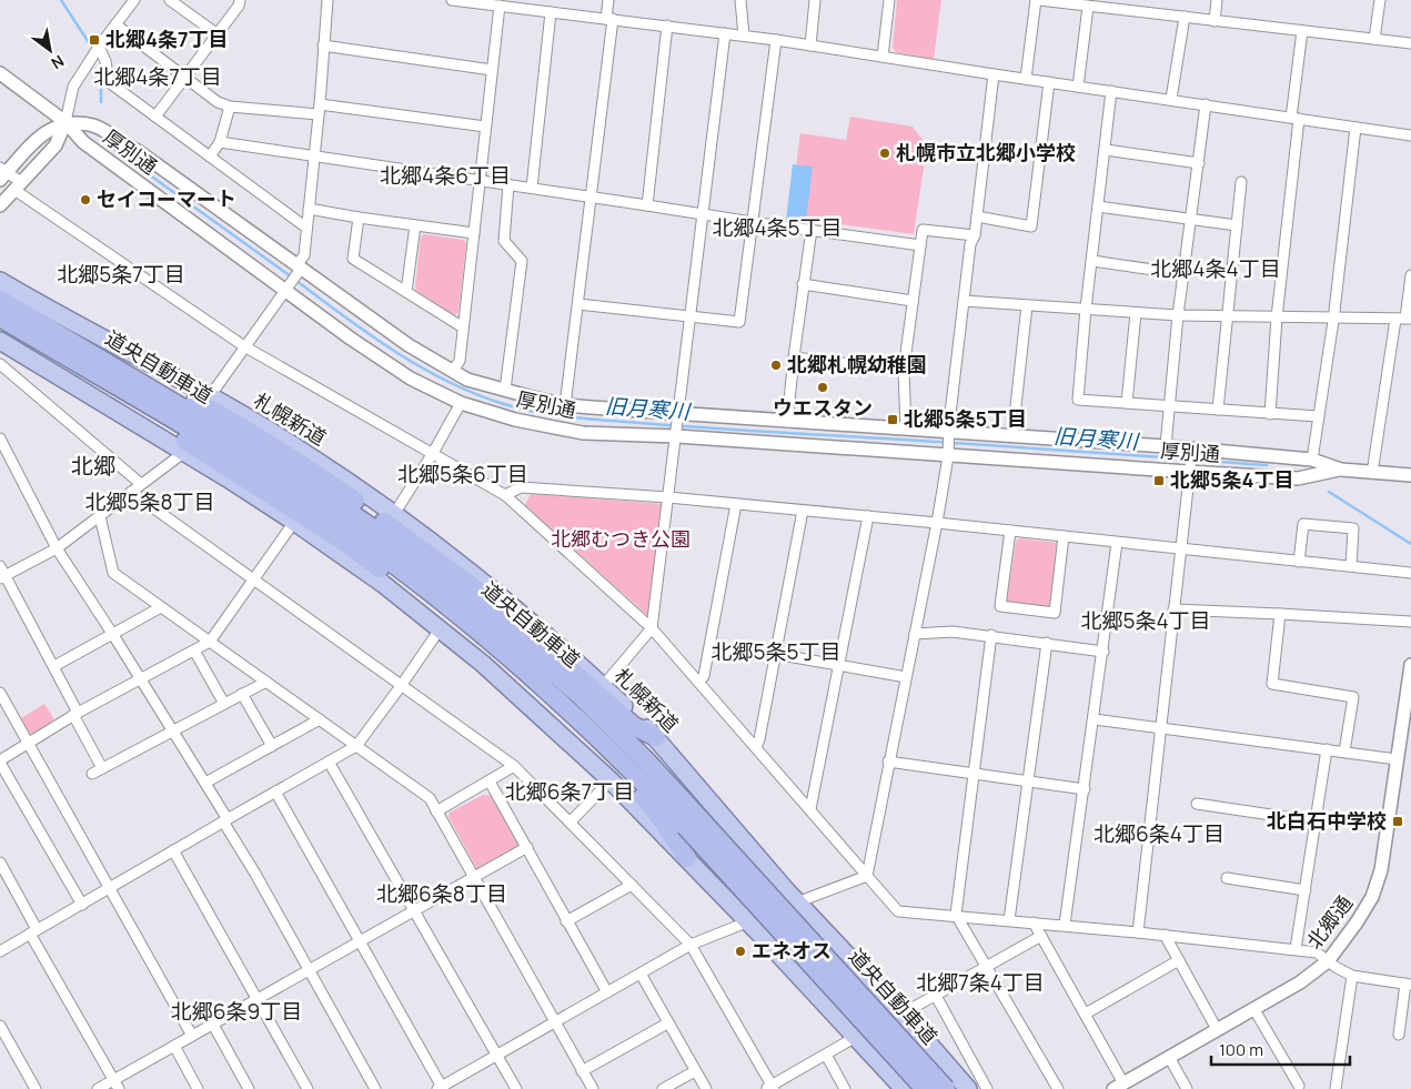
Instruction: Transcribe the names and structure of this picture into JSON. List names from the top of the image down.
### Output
{
  "streets": {
    "highway": ["道央自動車道", "札幌新道"],
    "street": ["厚別通", "北郷通"]
  },
  "districts": [
    "北郷4条7丁目",
    "北郷4条6丁目",
    "北郷4条5丁目",
    "北郷4条4丁目",
    "北郷5条7丁目",
    "北郷",
    "北郷5条6丁目",
    "北郷5条8丁目",
    "北郷5条4丁目",
    "北郷5条5丁目",
    "北郷6条7丁目",
    "北郷6条4丁目",
    "北郷6条8丁目",
    "北郷7条4丁目",
    "北郷6条9丁目"
  ],
  "water": ["旧月寒川"],
  "parks": ["北郷むつき公園"],
  "places": {
    "transit": [
      "北郷4条7丁目",
      "北郷5条5丁目",
      "北郷5条4丁目",
      "北白石中学校"
    ],
    "other": [
      "札幌市立北郷小学校",
      "セイコーマート",
      "北郷札幌幼稚園",
      "ウエスタン",
      "エネオス"
    ]
  },
  "scale_bar": "100 m",
  "north": "bottom right"
}
